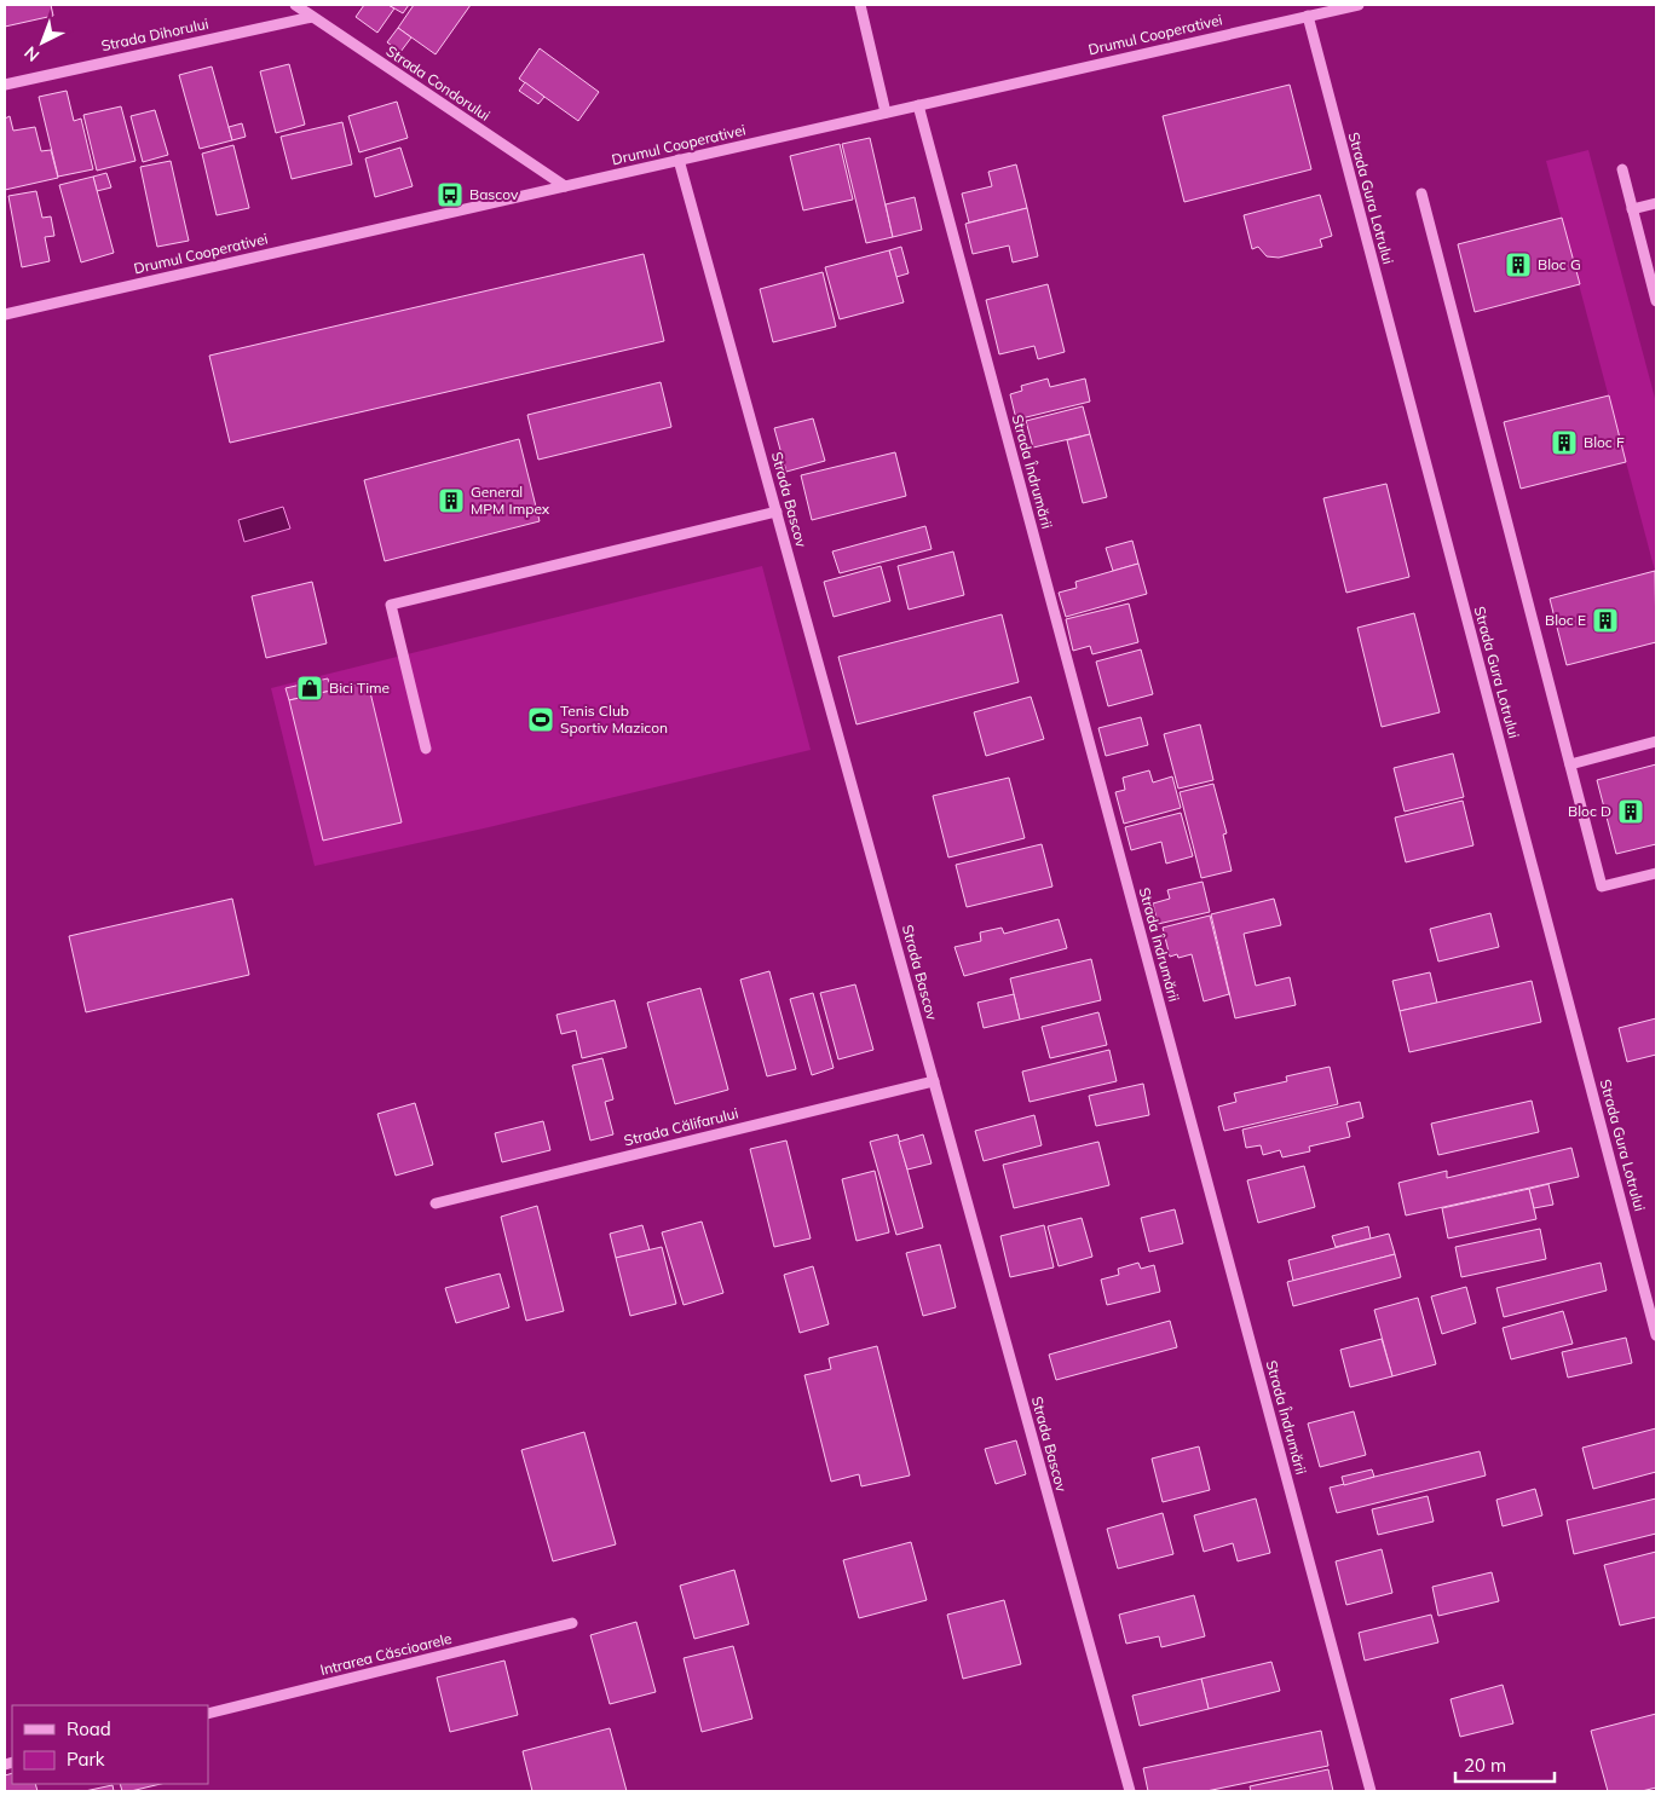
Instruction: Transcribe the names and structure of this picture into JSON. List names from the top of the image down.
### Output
{
  "streets": {
    "street": [
      "Strada Dihorului",
      "Drumul Cooperativei",
      "Strada Condorului",
      "Strada Gura Lotrului",
      "Strada Îndrumării",
      "Strada Bascov",
      "Strada Călifarului",
      "Intrarea Căscioarele"
    ]
  },
  "crossings": [
    ["Strada Dihorului", "Strada Condorului"],
    ["Drumul Cooperativei", "Strada Condorului"],
    ["Drumul Cooperativei", "Strada Gura Lotrului"],
    ["Drumul Cooperativei", "Strada Îndrumării"],
    ["Drumul Cooperativei", "Strada Bascov"],
    ["Strada Bascov", "Strada Călifarului"]
  ],
  "places": {
    "bus stop": ["Bascov"],
    "building": [
      "Bloc G",
      "Bloc F",
      "General MPM Impex",
      "Bloc E",
      "Bloc D"
    ],
    "shop": ["Bici Time"],
    "sports": ["Tenis Club Sportiv Mazicon"]
  },
  "legend": ["Road", "Park"],
  "scale_bar": "20 m",
  "north": "bottom left"
}
